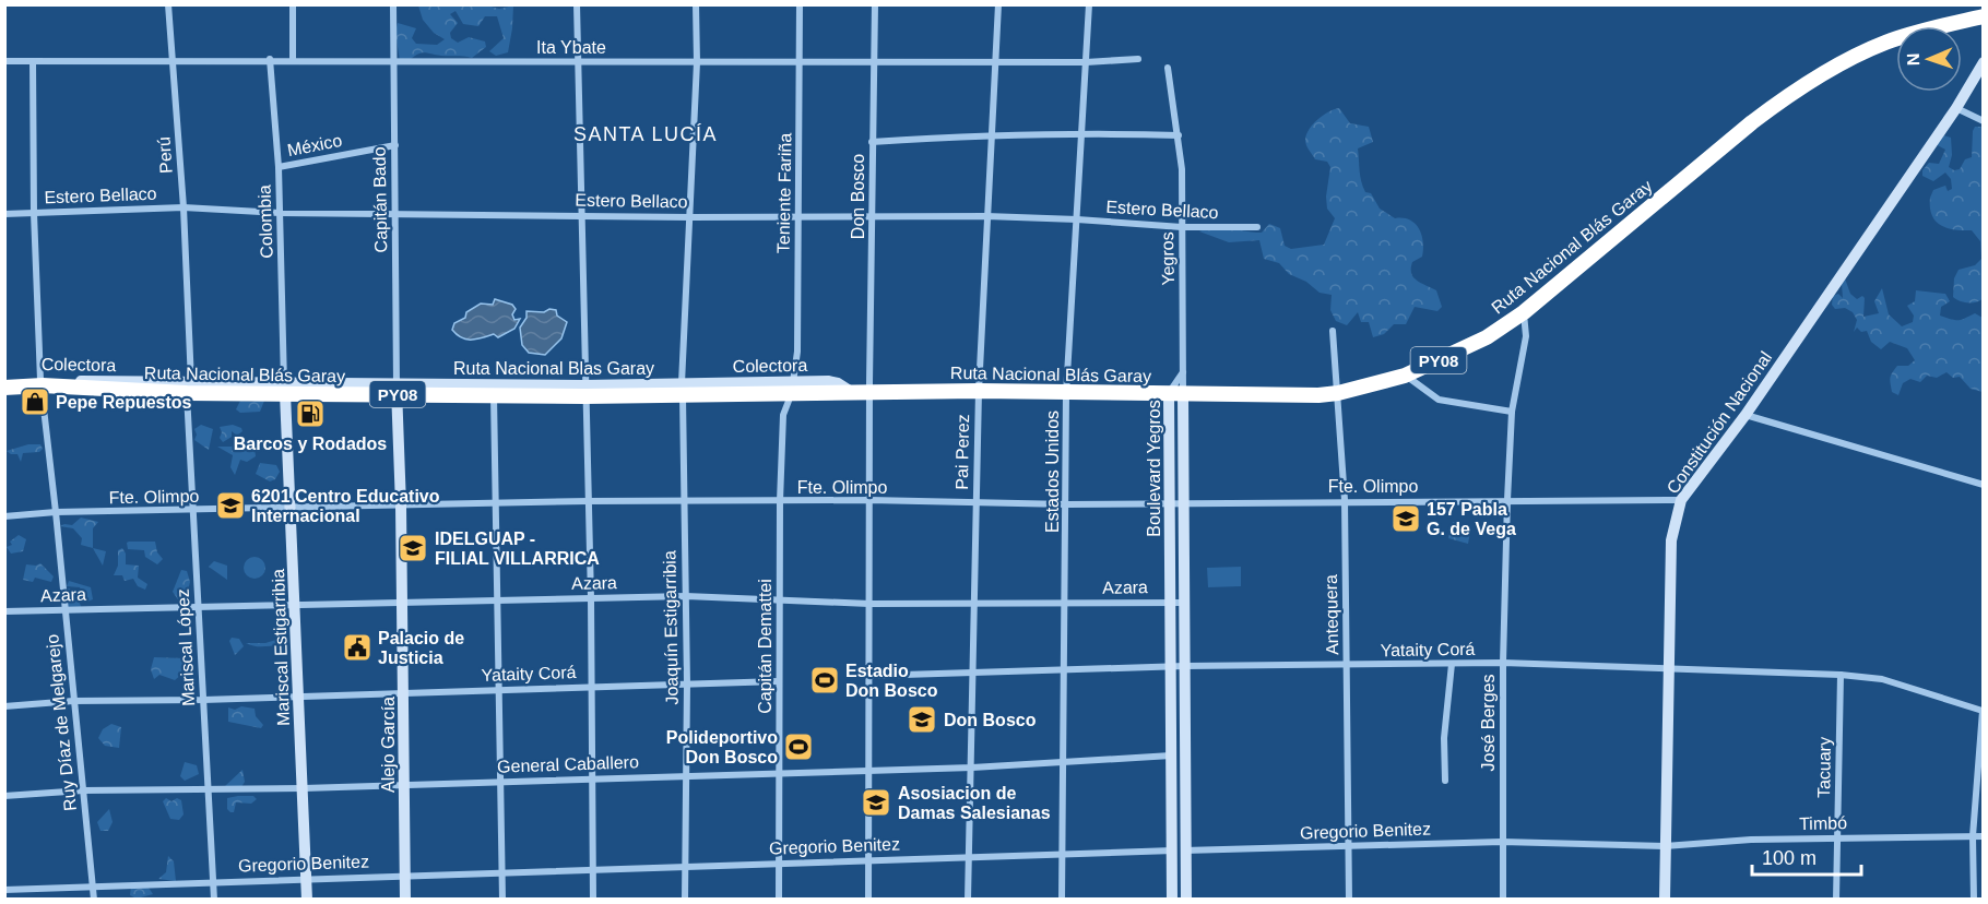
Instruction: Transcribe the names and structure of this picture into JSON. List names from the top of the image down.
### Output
{
  "streets": {
    "highway": ["Ruta Nacional Blás Garay", "PY08"],
    "main road": [
      "Colectora",
      "Ruta Nacional Blas Garay",
      "Constitución Nacional",
      "Boulevard Yegros",
      "Mariscal Estigarribia",
      "Alejo García"
    ],
    "street": [
      "Ita Ybate",
      "México",
      "Perú",
      "Teniente Fariña",
      "Estero Bellaco",
      "Don Bosco",
      "Capitán Bado",
      "Colombia",
      "Yegros",
      "Pai Perez",
      "Estados Unidos",
      "Fte. Olimpo",
      "Azara",
      "Antequera",
      "Joaquín Estigarribia",
      "Capitán Demattei",
      "Mariscal López",
      "Yataity Corá",
      "Ruy Díaz de Melgarejo",
      "José Berges",
      "General Caballero",
      "Tacuary",
      "Timbó",
      "Gregorio Benitez"
    ]
  },
  "crossings": [
    ["Ita Ybate", "Perú"],
    ["Ita Ybate", "Teniente Fariña"],
    ["Ita Ybate", "Don Bosco"],
    ["Ita Ybate", "Capitán Bado"],
    ["Ita Ybate", "Colombia"],
    ["Ita Ybate", "Pai Perez"],
    ["Ita Ybate", "Estados Unidos"],
    ["Ita Ybate", "Joaquín Estigarribia"],
    ["Ita Ybate", "Ruy Díaz de Melgarejo"],
    ["México", "Capitán Bado"],
    ["México", "Colombia"],
    ["Perú", "Estero Bellaco"],
    ["Perú", "Ruta Nacional Blás Garay"],
    ["Perú", "Mariscal López"],
    ["Teniente Fariña", "Estero Bellaco"],
    ["Teniente Fariña", "Ruta Nacional Blás Garay"],
    ["Teniente Fariña", "Capitán Demattei"],
    ["Estero Bellaco", "Don Bosco"],
    ["Estero Bellaco", "Capitán Bado"],
    ["Estero Bellaco", "Colombia"],
    ["Estero Bellaco", "Yegros"],
    ["Estero Bellaco", "Pai Perez"],
    ["Estero Bellaco", "Estados Unidos"],
    ["Estero Bellaco", "Joaquín Estigarribia"],
    ["Estero Bellaco", "Ruy Díaz de Melgarejo"],
    ["Don Bosco", "Ruta Nacional Blás Garay"],
    ["Don Bosco", "Fte. Olimpo"],
    ["Don Bosco", "Azara"],
    ["Don Bosco", "Yataity Corá"],
    ["Don Bosco", "General Caballero"],
    ["Don Bosco", "Gregorio Benitez"],
    ["Capitán Bado", "Ruta Nacional Blás Garay"],
    ["Capitán Bado", "Ruta Nacional Blas Garay"],
    ["Capitán Bado", "Alejo García"],
    ["Colombia", "Ruta Nacional Blás Garay"],
    ["Colombia", "Mariscal Estigarribia"],
    ["Ruta Nacional Blás Garay", "Colectora"],
    ["Ruta Nacional Blás Garay", "Ruta Nacional Blas Garay"],
    ["Ruta Nacional Blás Garay", "Pai Perez"],
    ["Ruta Nacional Blás Garay", "Boulevard Yegros"],
    ["Ruta Nacional Blás Garay", "Estados Unidos"],
    ["Ruta Nacional Blás Garay", "Antequera"],
    ["Ruta Nacional Blás Garay", "Joaquín Estigarribia"],
    ["Ruta Nacional Blás Garay", "Capitán Demattei"],
    ["Ruta Nacional Blás Garay", "Mariscal López"],
    ["Ruta Nacional Blás Garay", "Mariscal Estigarribia"],
    ["Ruta Nacional Blás Garay", "Ruy Díaz de Melgarejo"],
    ["Ruta Nacional Blás Garay", "José Berges"],
    ["Ruta Nacional Blás Garay", "Alejo García"],
    ["Yegros", "Boulevard Yegros"],
    ["Colectora", "Ruy Díaz de Melgarejo"],
    ["Ruta Nacional Blas Garay", "Alejo García"],
    ["Constitución Nacional", "Fte. Olimpo"],
    ["Constitución Nacional", "Yataity Corá"],
    ["Constitución Nacional", "Timbó"],
    ["Constitución Nacional", "Gregorio Benitez"],
    ["Pai Perez", "Fte. Olimpo"],
    ["Pai Perez", "Azara"],
    ["Pai Perez", "Yataity Corá"],
    ["Pai Perez", "General Caballero"],
    ["Pai Perez", "Gregorio Benitez"],
    ["Boulevard Yegros", "Fte. Olimpo"],
    ["Boulevard Yegros", "Azara"],
    ["Boulevard Yegros", "Yataity Corá"],
    ["Boulevard Yegros", "General Caballero"],
    ["Boulevard Yegros", "Gregorio Benitez"],
    ["Estados Unidos", "Fte. Olimpo"],
    ["Estados Unidos", "Azara"],
    ["Estados Unidos", "Yataity Corá"],
    ["Estados Unidos", "General Caballero"],
    ["Estados Unidos", "Gregorio Benitez"],
    ["Fte. Olimpo", "Antequera"],
    ["Fte. Olimpo", "Joaquín Estigarribia"],
    ["Fte. Olimpo", "Capitán Demattei"],
    ["Fte. Olimpo", "Mariscal López"],
    ["Fte. Olimpo", "Mariscal Estigarribia"],
    ["Fte. Olimpo", "Ruy Díaz de Melgarejo"],
    ["Fte. Olimpo", "José Berges"],
    ["Fte. Olimpo", "Alejo García"],
    ["Azara", "Joaquín Estigarribia"],
    ["Azara", "Capitán Demattei"],
    ["Azara", "Mariscal López"],
    ["Azara", "Mariscal Estigarribia"],
    ["Azara", "Ruy Díaz de Melgarejo"],
    ["Azara", "Alejo García"],
    ["Antequera", "Yataity Corá"],
    ["Antequera", "Gregorio Benitez"],
    ["Joaquín Estigarribia", "Yataity Corá"],
    ["Joaquín Estigarribia", "General Caballero"],
    ["Joaquín Estigarribia", "Gregorio Benitez"],
    ["Capitán Demattei", "Yataity Corá"],
    ["Capitán Demattei", "General Caballero"],
    ["Capitán Demattei", "Gregorio Benitez"],
    ["Mariscal López", "Yataity Corá"],
    ["Mariscal López", "General Caballero"],
    ["Mariscal López", "Gregorio Benitez"],
    ["Mariscal Estigarribia", "Yataity Corá"],
    ["Mariscal Estigarribia", "General Caballero"],
    ["Mariscal Estigarribia", "Gregorio Benitez"],
    ["Yataity Corá", "Ruy Díaz de Melgarejo"],
    ["Yataity Corá", "José Berges"],
    ["Yataity Corá", "Alejo García"],
    ["Yataity Corá", "Tacuary"],
    ["Ruy Díaz de Melgarejo", "General Caballero"],
    ["Ruy Díaz de Melgarejo", "Gregorio Benitez"],
    ["José Berges", "Gregorio Benitez"],
    ["Alejo García", "General Caballero"],
    ["Alejo García", "Gregorio Benitez"],
    ["Tacuary", "Timbó"],
    ["Timbó", "Gregorio Benitez"]
  ],
  "districts": ["SANTA LUCÍA"],
  "places": {
    "shop": ["Pepe Repuestos"],
    "fuel station": ["Barcos y Rodados"],
    "school or university": [
      "6201 Centro Educativo Internacional",
      "157 Pabla G. de Vega",
      "IDELGUAP - FILIAL VILLARRICA",
      "Don Bosco",
      "Asosiacion de Damas Salesianas"
    ],
    "public building": ["Palacio de Justicia"],
    "sports": ["Estadio Don Bosco", "Polideportivo Don Bosco"]
  },
  "scale_bar": "100 m",
  "north": "left"
}
